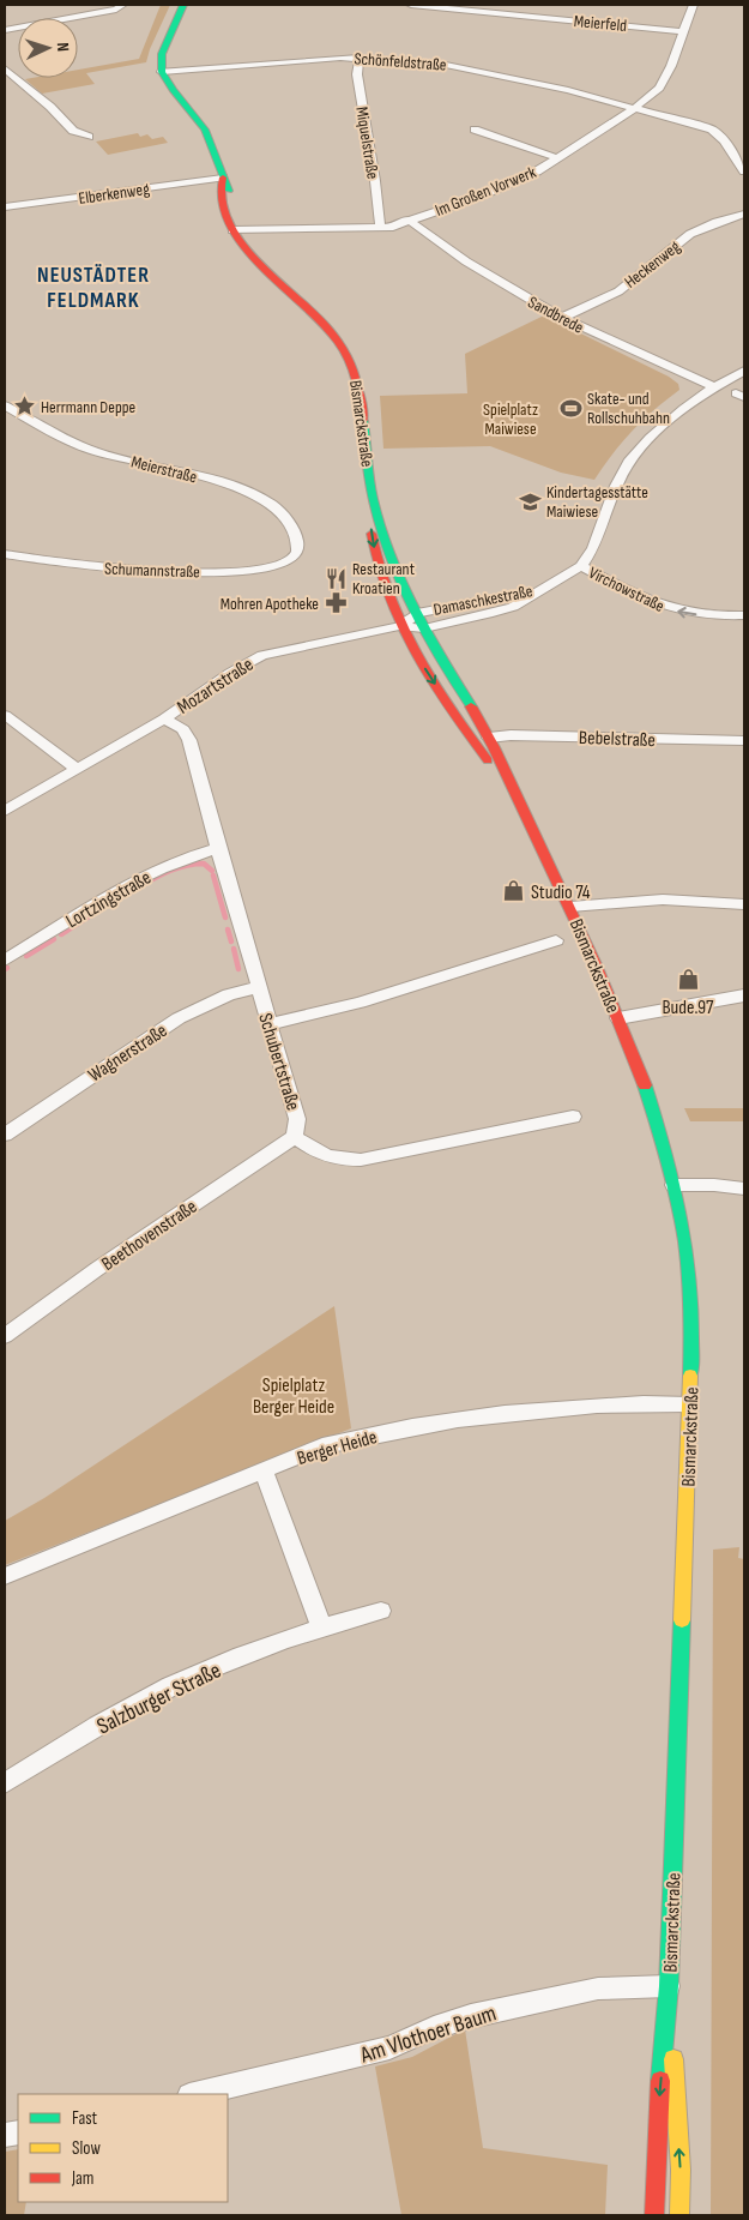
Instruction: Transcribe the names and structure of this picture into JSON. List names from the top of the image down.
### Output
{
  "streets": {
    "main road": ["Bismarckstraße"],
    "street": [
      "Meierfeld",
      "Schönfeldstraße",
      "Miquelstraße",
      "Im Großen Vorwerk",
      "Elberkenweg",
      "Heckenweg",
      "Sandbrede",
      "Meierstraße",
      "Schumannstraße",
      "Virchowstraße",
      "Damaschkestraße",
      "Mozartstraße",
      "Bebelstraße",
      "Lortzingstraße",
      "Wagnerstraße",
      "Schubertstraße",
      "Beethovenstraße",
      "Berger Heide",
      "Salzburger Straße",
      "Am Vlothoer Baum"
    ]
  },
  "crossings": [
    ["Meierfeld", "Im Großen Vorwerk"],
    ["Schönfeldstraße", "Miquelstraße"],
    ["Schönfeldstraße", "Im Großen Vorwerk"],
    ["Schönfeldstraße", "Bismarckstraße"],
    ["Im Großen Vorwerk", "Sandbrede"],
    ["Elberkenweg", "Bismarckstraße"],
    ["Heckenweg", "Sandbrede"],
    ["Sandbrede", "Damaschkestraße"],
    ["Bismarckstraße", "Damaschkestraße"],
    ["Bismarckstraße", "Mozartstraße"],
    ["Bismarckstraße", "Bebelstraße"],
    ["Bismarckstraße", "Schubertstraße"],
    ["Bismarckstraße", "Berger Heide"],
    ["Bismarckstraße", "Am Vlothoer Baum"],
    ["Meierstraße", "Schumannstraße"],
    ["Virchowstraße", "Damaschkestraße"],
    ["Damaschkestraße", "Mozartstraße"],
    ["Mozartstraße", "Schubertstraße"],
    ["Lortzingstraße", "Schubertstraße"],
    ["Wagnerstraße", "Schubertstraße"],
    ["Schubertstraße", "Beethovenstraße"]
  ],
  "one_way": ["Virchowstraße"],
  "districts": ["NEUSTÄDTER FELDMARK"],
  "parks": ["Spielplatz Maiwiese", "Spielplatz Berger Heide"],
  "places": {
    "place": ["Herrmann Deppe"],
    "sports": ["Skate- und Rollschuhbahn"],
    "school or university": ["Kindertagesstätte Maiwiese"],
    "restaurant": ["Restaurant Kroatien"],
    "pharmacy": ["Mohren Apotheke"],
    "shop": ["Studio 74", "Bude.97"]
  },
  "legend": ["Fast", "Slow", "Jam"],
  "north": "right"
}
